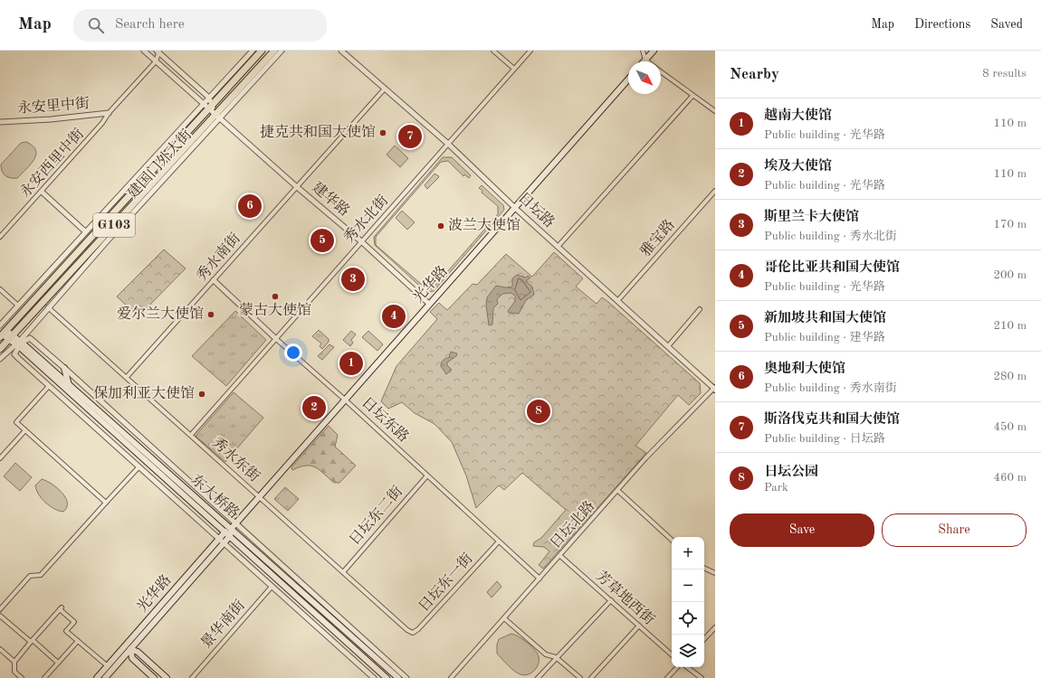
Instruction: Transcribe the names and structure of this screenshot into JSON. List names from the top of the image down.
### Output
{
  "streets": {
    "highway": ["建国门外大街", "G103"],
    "main road": ["光华路", "东大桥路"],
    "street": [
      "永安里中街",
      "永安西里中街",
      "建华路",
      "日坛路",
      "秀水北街",
      "雅宝路",
      "秀水南街",
      "日坛东路",
      "秀水东街",
      "日坛东二街",
      "日坛北路",
      "日坛东一街",
      "芳草地西街",
      "景华南街"
    ]
  },
  "crossings": [
    ["永安里中街", "永安西里中街"],
    ["建国门外大街", "建华路"],
    ["建国门外大街", "秀水东街"],
    ["建国门外大街", "东大桥路"],
    ["建华路", "秀水北街"],
    ["建华路", "秀水南街"],
    ["建华路", "光华路"],
    ["日坛路", "秀水北街"],
    ["日坛路", "雅宝路"],
    ["日坛路", "秀水南街"],
    ["日坛路", "光华路"],
    ["日坛路", "日坛北路"],
    ["秀水北街", "日坛东路"],
    ["秀水北街", "秀水东街"],
    ["秀水南街", "日坛东路"],
    ["秀水南街", "秀水东街"],
    ["光华路", "日坛东路"],
    ["光华路", "秀水东街"],
    ["光华路", "东大桥路"],
    ["日坛东路", "日坛东二街"],
    ["日坛东路", "日坛北路"],
    ["日坛东路", "日坛东一街"],
    ["秀水东街", "日坛东二街"],
    ["秀水东街", "日坛东一街"],
    ["日坛北路", "芳草地西街"]
  ],
  "places": [
    "捷克共和国大使馆",
    "波兰大使馆",
    "蒙古大使馆",
    "爱尔兰大使馆",
    "保加利亚大使馆"
  ],
  "north": "bottom right",
  "page": {
    "header": "Map",
    "search": "Search here",
    "nav": ["Map", "Directions", "Saved"],
    "heading": ["Nearby", "8 results"],
    "list": [
      {
        "mark": "1",
        "name": "越南大使馆",
        "note": "Public building · 光华路",
        "value": "110 m"
      },
      {
        "mark": "2",
        "name": "埃及大使馆",
        "note": "Public building · 光华路",
        "value": "110 m"
      },
      {
        "mark": "3",
        "name": "斯里兰卡大使馆",
        "note": "Public building · 秀水北街",
        "value": "170 m"
      },
      {
        "mark": "4",
        "name": "哥伦比亚共和国大使馆",
        "note": "Public building · 光华路",
        "value": "200 m"
      },
      {
        "mark": "5",
        "name": "新加坡共和国大使馆",
        "note": "Public building · 建华路",
        "value": "210 m"
      },
      {
        "mark": "6",
        "name": "奥地利大使馆",
        "note": "Public building · 秀水南街",
        "value": "280 m"
      },
      {
        "mark": "7",
        "name": "斯洛伐克共和国大使馆",
        "note": "Public building · 日坛路",
        "value": "450 m"
      },
      {
        "mark": "8",
        "name": "日坛公园",
        "note": "Park",
        "value": "460 m"
      }
    ],
    "pins": [
      "7",
      "6",
      "5",
      "3",
      "4",
      "1",
      "2",
      "8"
    ],
    "buttons": ["Save", "Share"],
    "map_buttons": ["+", "−"]
  }
}
